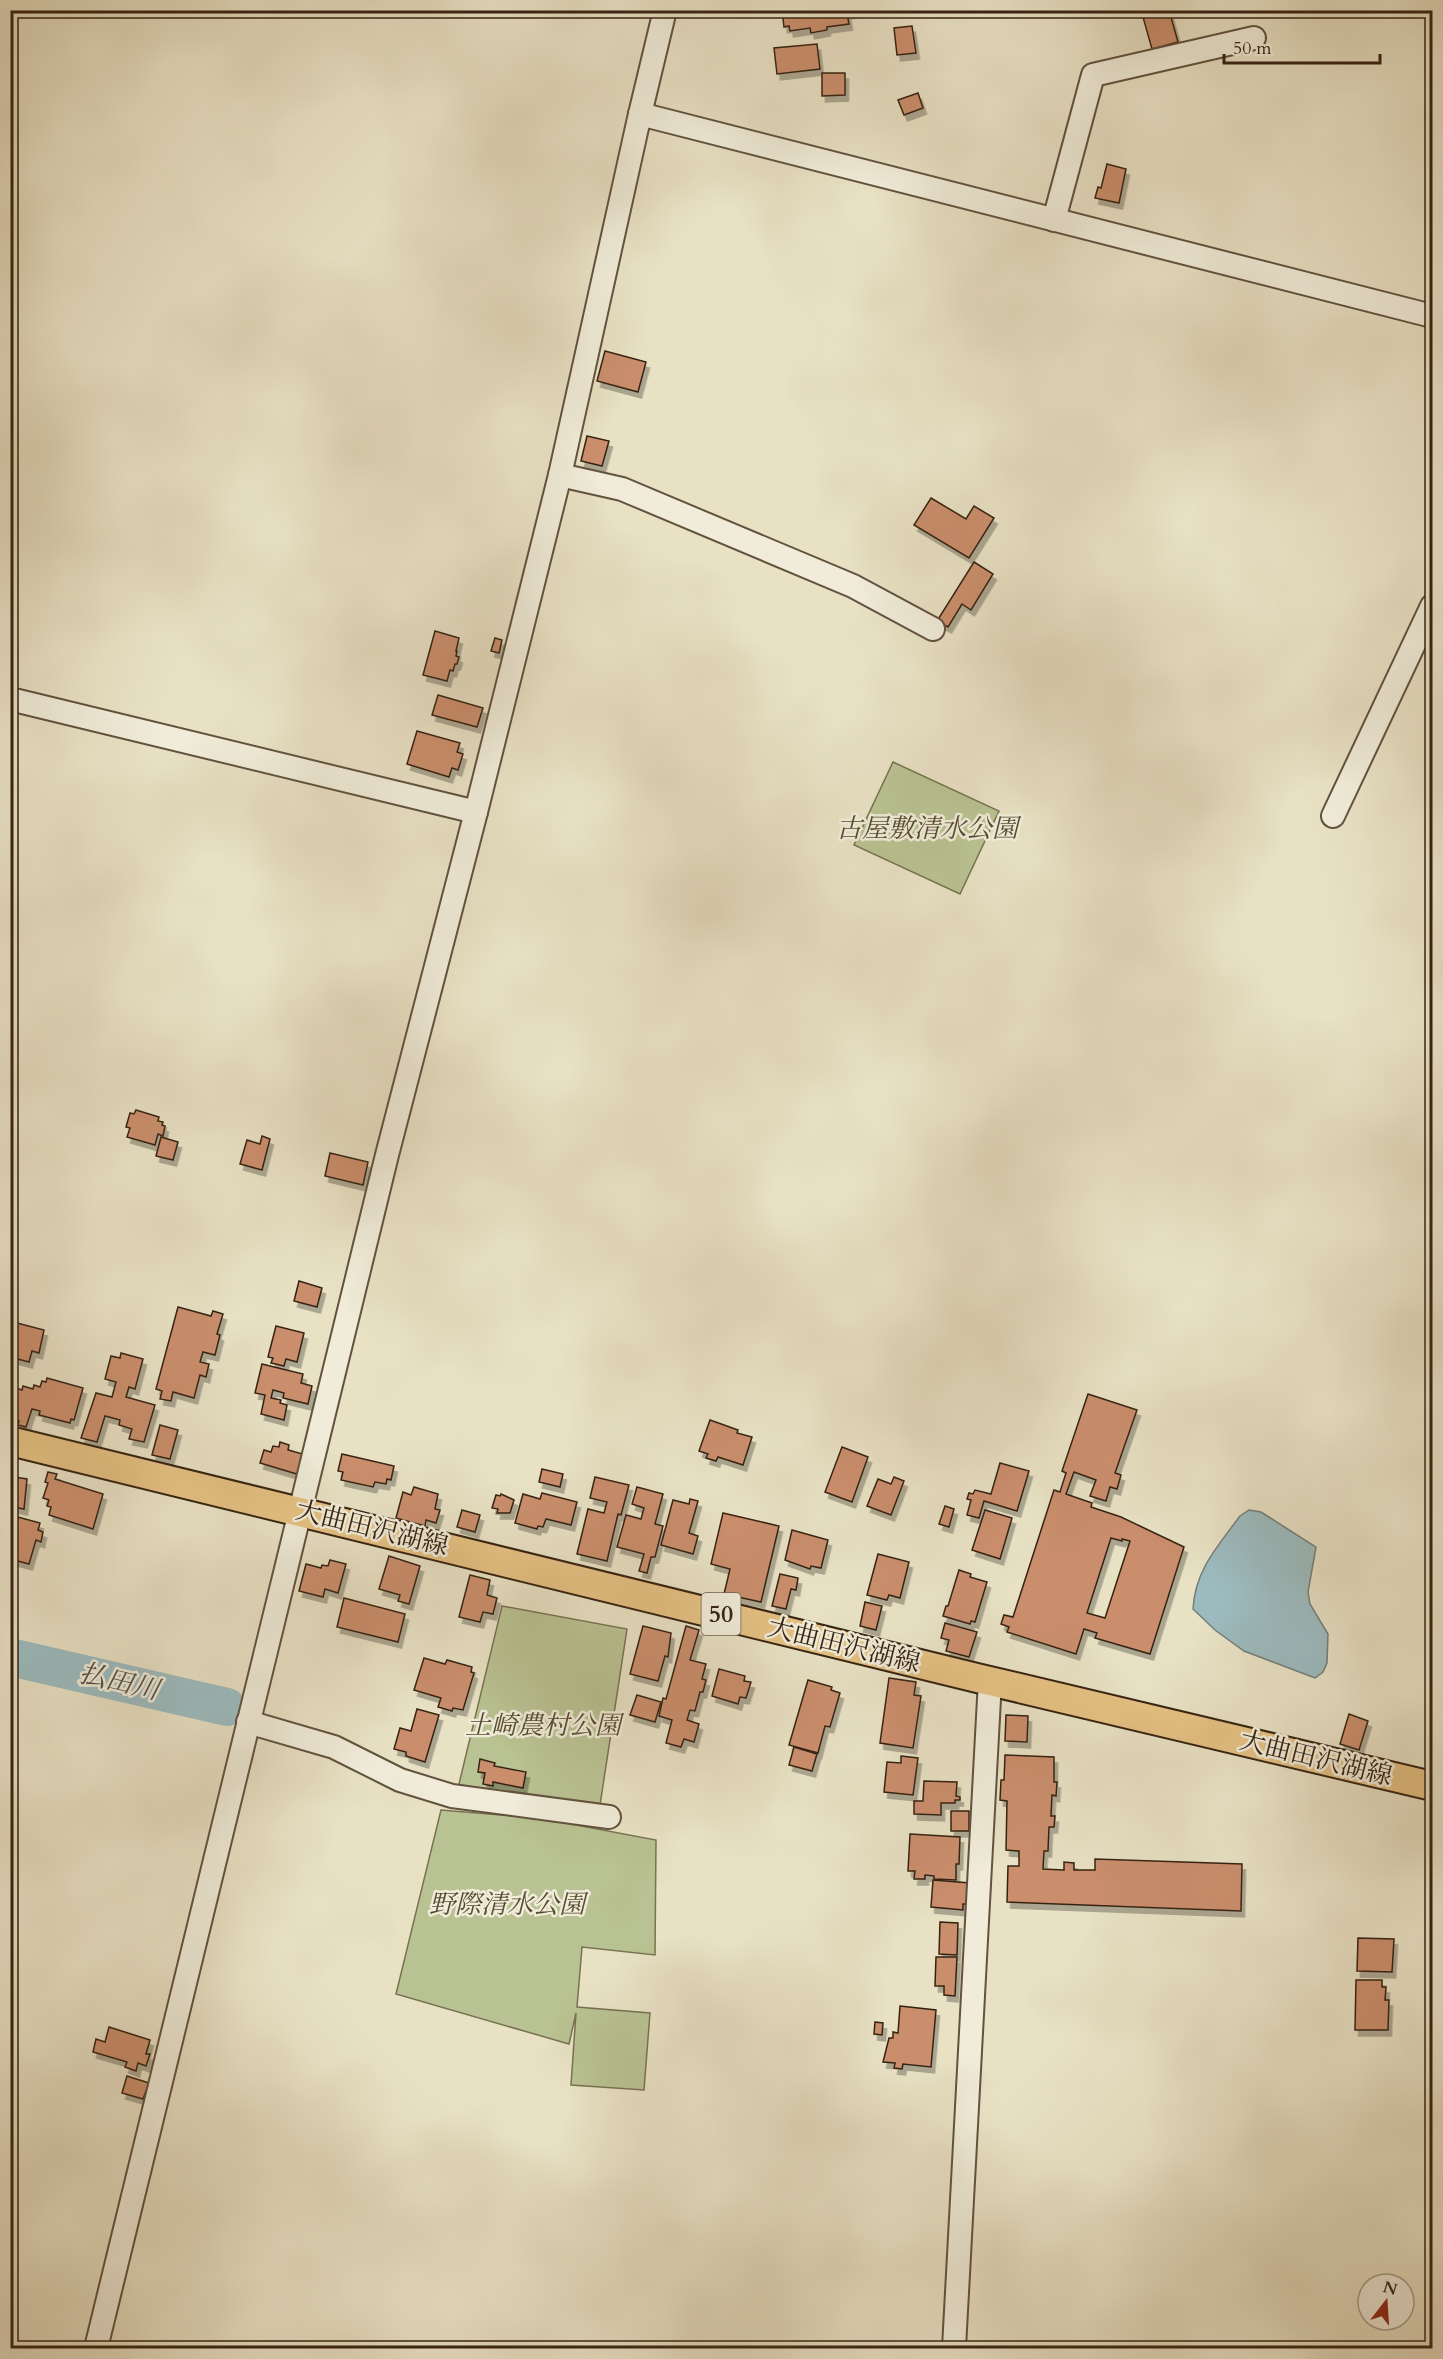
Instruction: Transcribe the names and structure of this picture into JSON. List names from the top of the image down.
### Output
{
  "streets": {
    "main road": ["大曲田沢湖線", "50"]
  },
  "water": ["払田川"],
  "parks": ["古屋敷清水公園", "土崎農村公園", "野際清水公園"],
  "scale_bar": "50 m",
  "north": "top"
}
